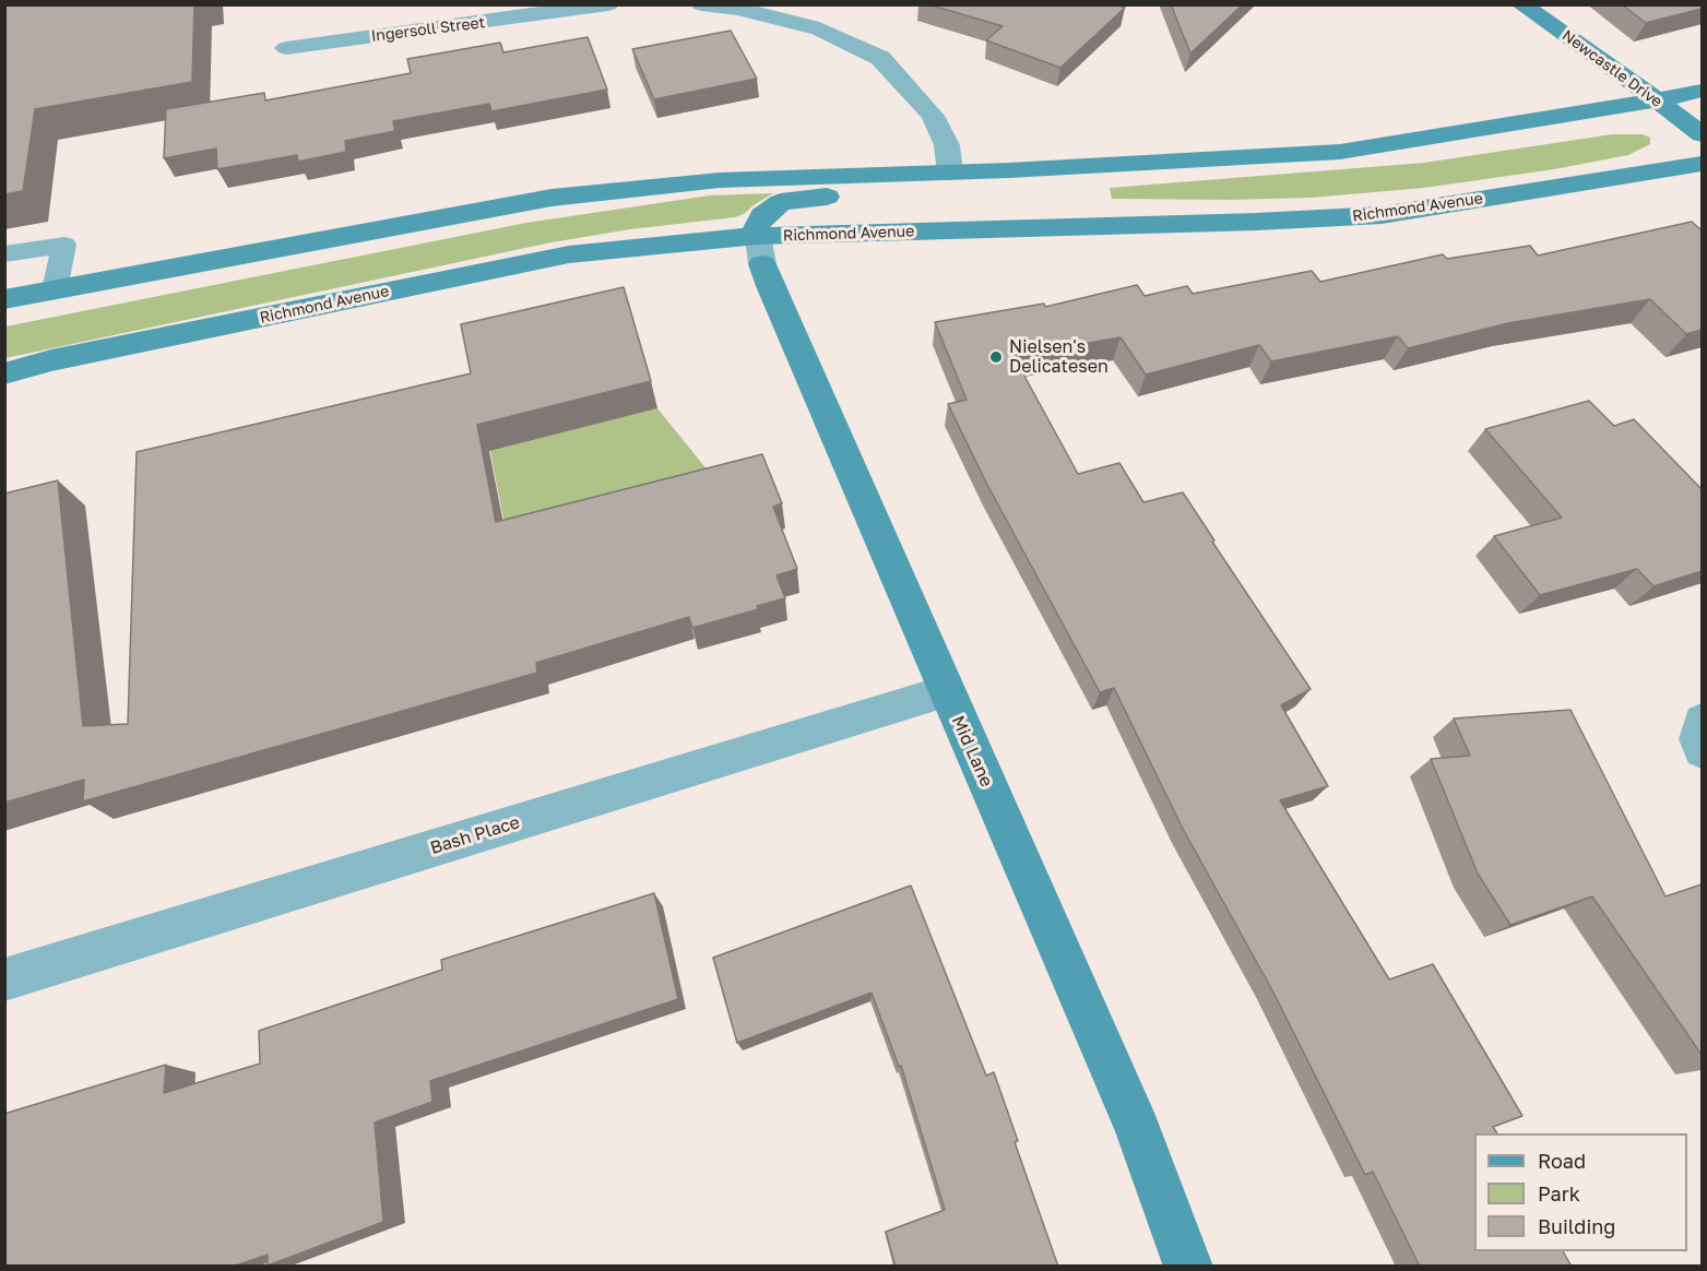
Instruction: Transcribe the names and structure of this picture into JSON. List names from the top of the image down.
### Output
{
  "streets": {
    "main road": ["Newcastle Drive", "Richmond Avenue", "Mid Lane"],
    "street": ["Ingersoll Street", "Bash Place"]
  },
  "crossings": [
    ["Richmond Avenue", "Mid Lane"],
    ["Mid Lane", "Bash Place"]
  ],
  "places": ["Nielsen's Delicatesen"],
  "legend": ["Road", "Park", "Building"]
}
